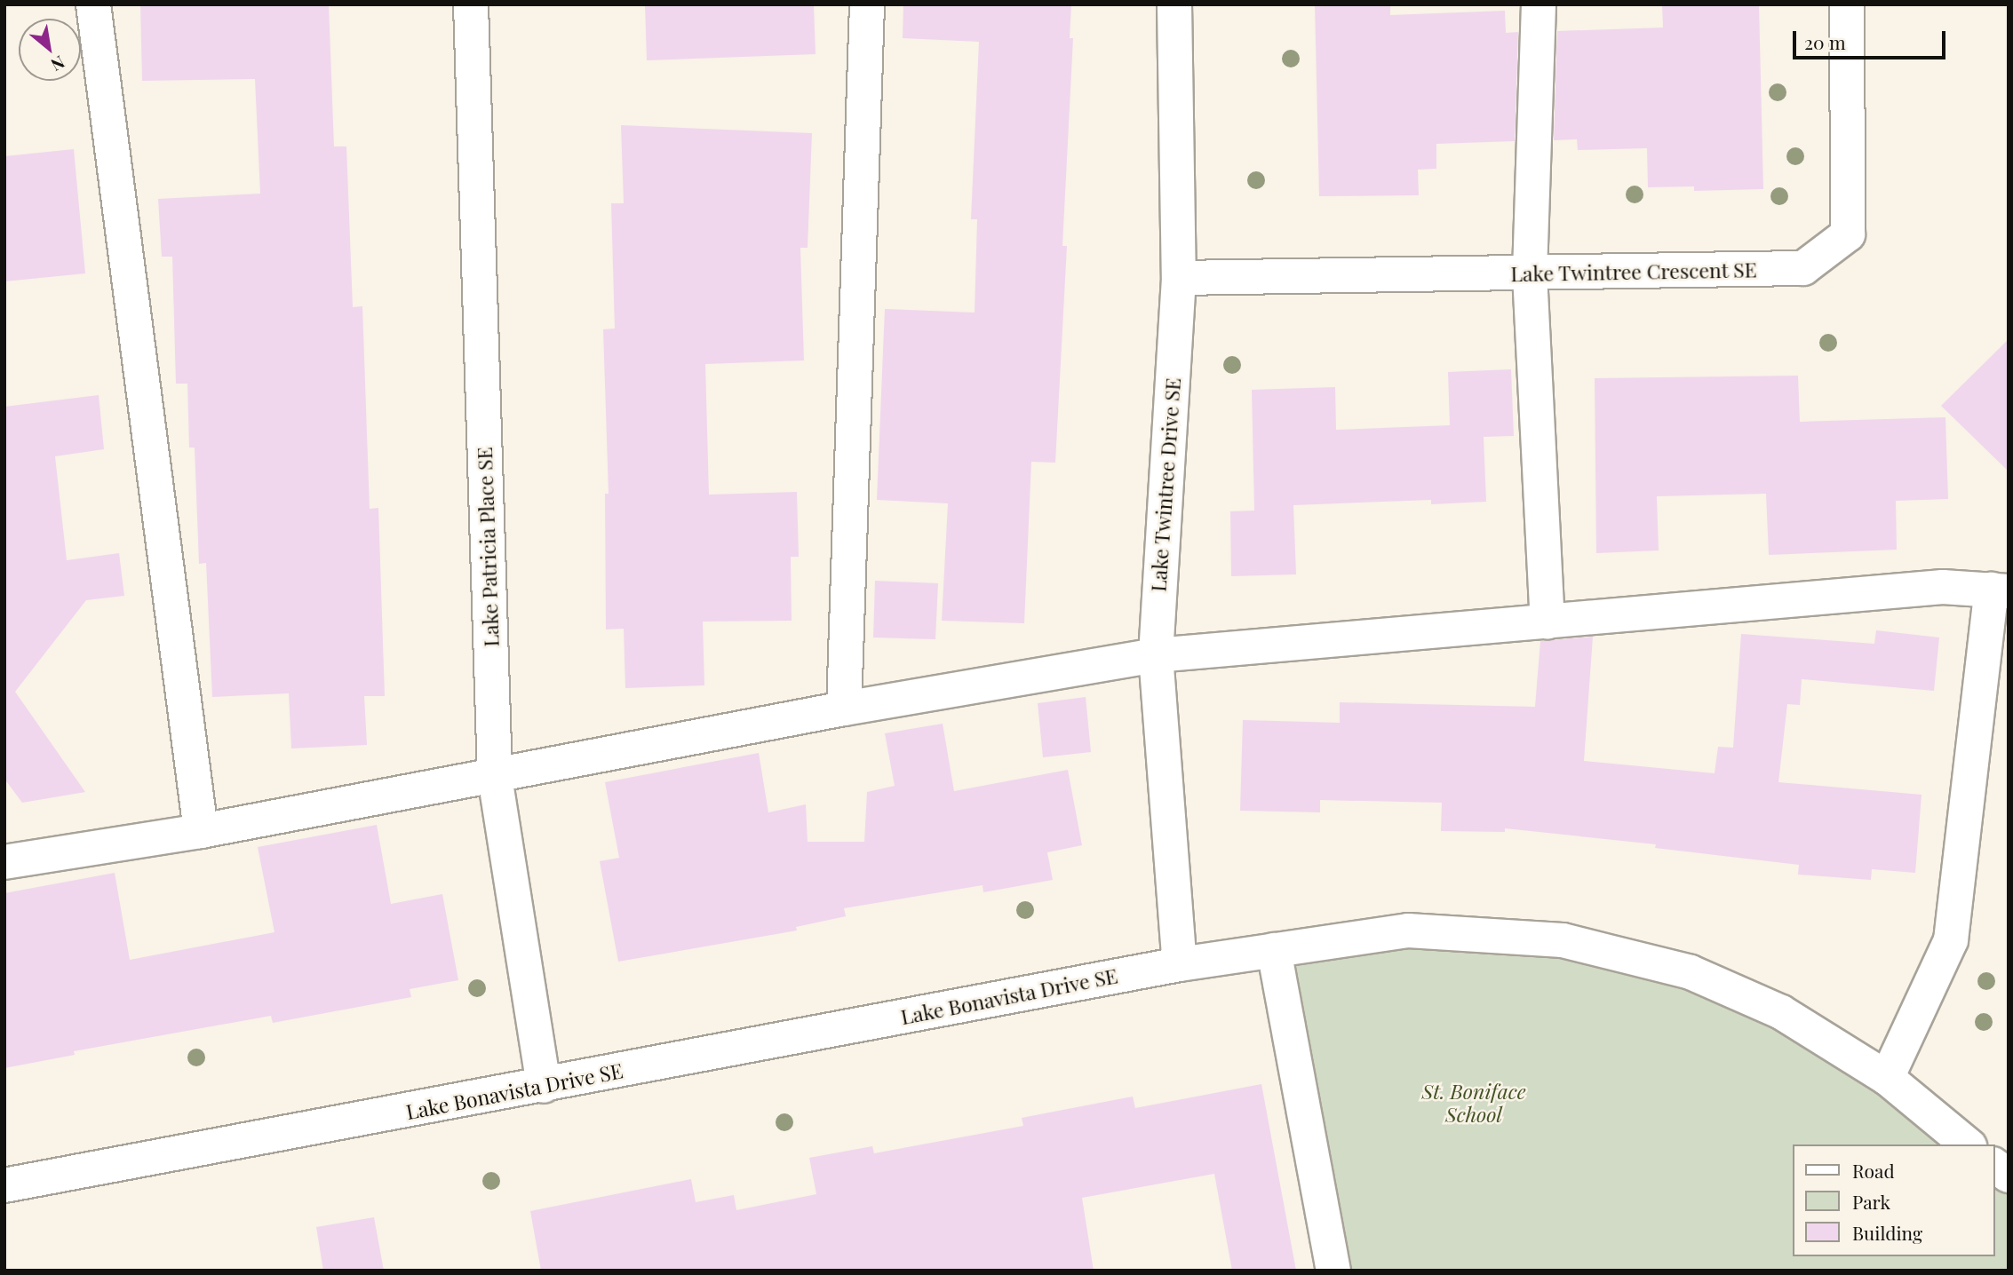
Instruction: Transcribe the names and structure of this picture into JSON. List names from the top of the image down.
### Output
{
  "streets": {
    "street": [
      "Lake Twintree Crescent SE",
      "Lake Twintree Drive SE",
      "Lake Patricia Place SE",
      "Lake Bonavista Drive SE"
    ]
  },
  "crossings": [
    ["Lake Twintree Crescent SE", "Lake Twintree Drive SE"],
    ["Lake Twintree Drive SE", "Lake Bonavista Drive SE"],
    ["Lake Patricia Place SE", "Lake Bonavista Drive SE"]
  ],
  "parks": ["St. Boniface School"],
  "legend": ["Road", "Park", "Building"],
  "scale_bar": "20 m",
  "north": "bottom right"
}
